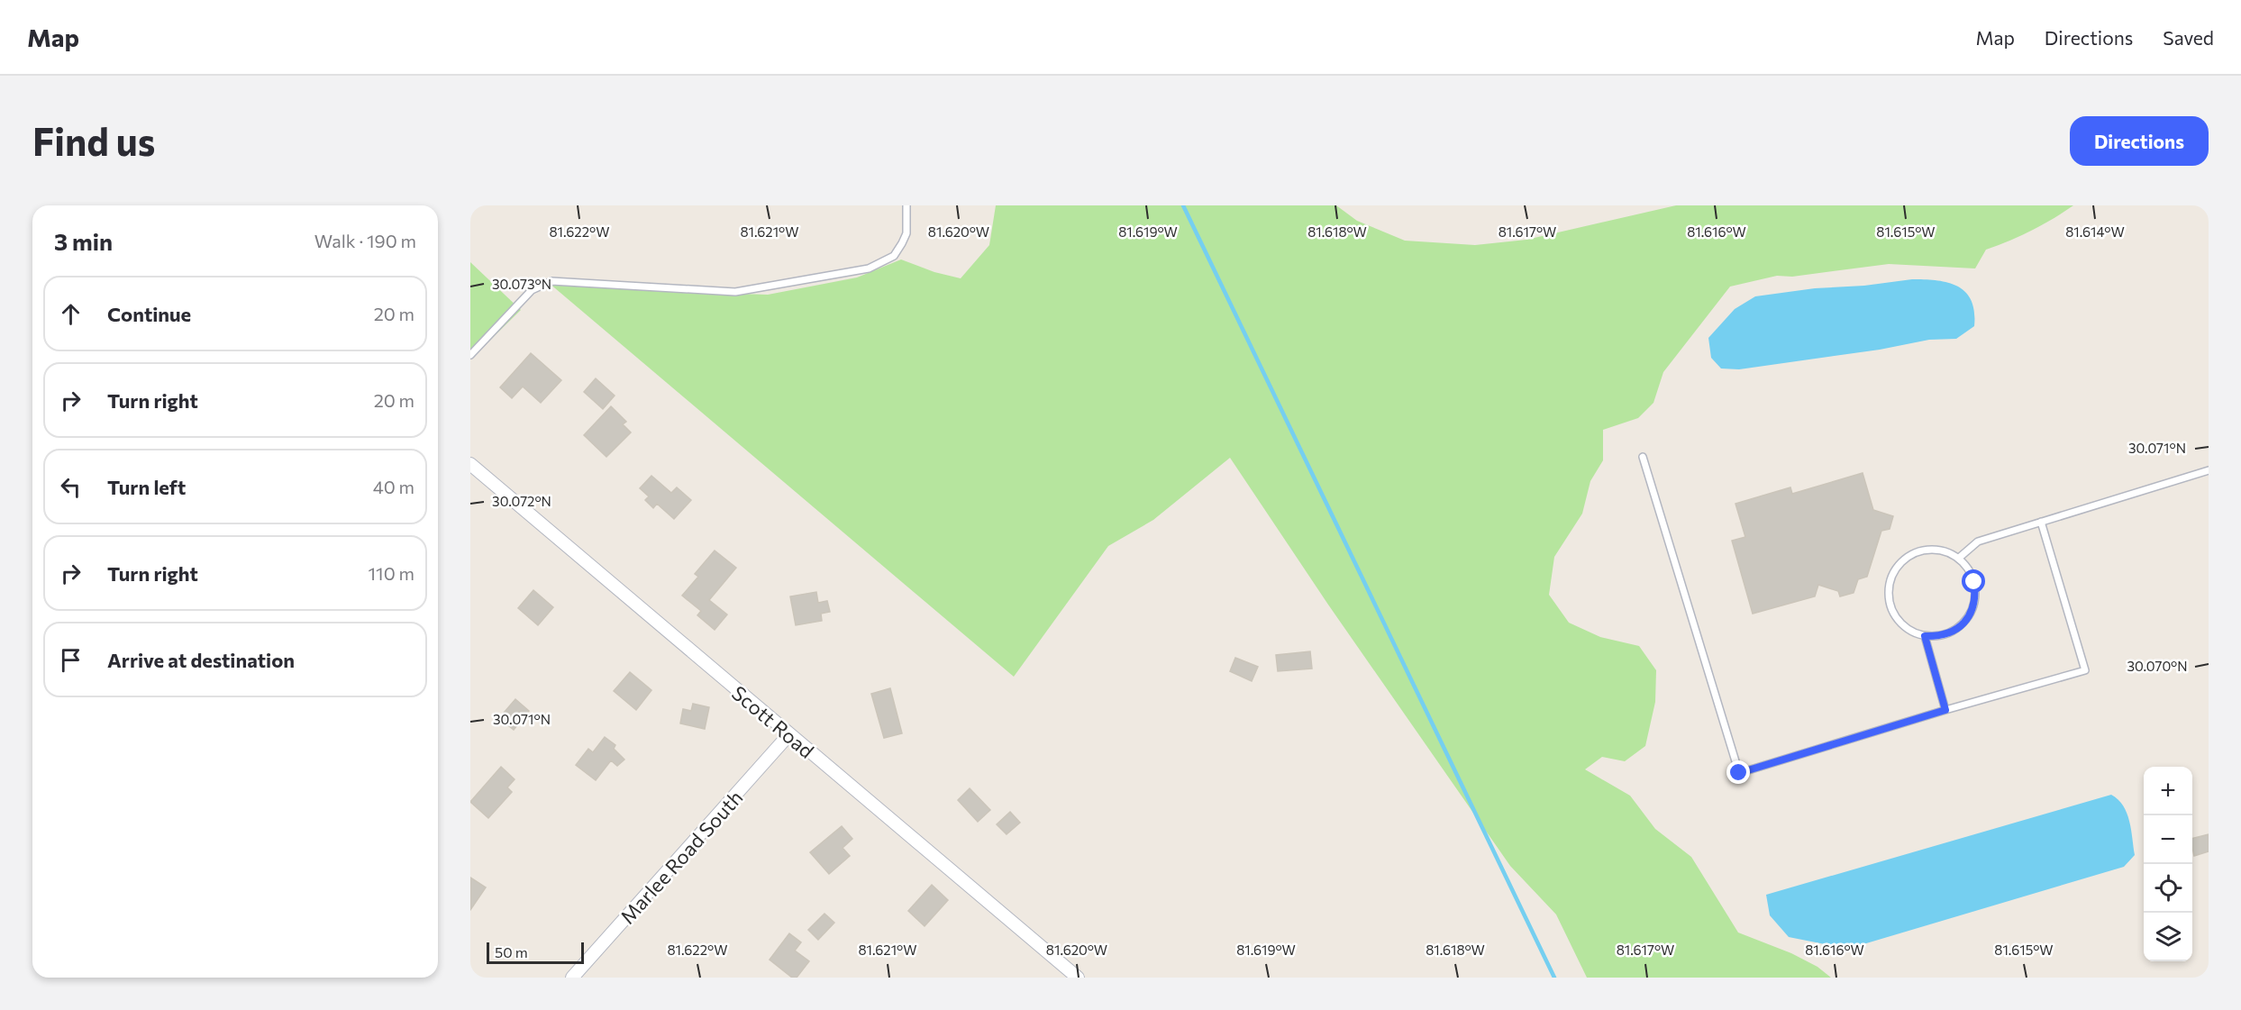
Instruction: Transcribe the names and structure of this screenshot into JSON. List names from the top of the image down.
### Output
{
  "streets": {
    "street": ["Scott Road", "Marlee Road South"]
  },
  "crossings": [
    ["Scott Road", "Marlee Road South"]
  ],
  "scale_bar": "50 m",
  "page": {
    "header": "Map",
    "nav": ["Map", "Directions", "Saved"],
    "buttons": "Directions",
    "title": "Find us",
    "heading": ["3 min", "Walk · 190 m"],
    "list": [
      ["Continue", "20 m"],
      ["Turn right", "20 m"],
      ["Turn left", "40 m"],
      ["Turn right", "110 m"],
      "Arrive at destination"
    ],
    "map_buttons": ["+", "−"],
    "scale": "50 m"
  },
  "coordinates": [
    "81.622°W",
    "81.621°W",
    "81.620°W",
    "81.619°W",
    "81.618°W",
    "81.617°W",
    "81.616°W",
    "81.615°W",
    "81.614°W",
    "30.073°N",
    "30.071°N",
    "30.072°N",
    "30.070°N"
  ]
}
